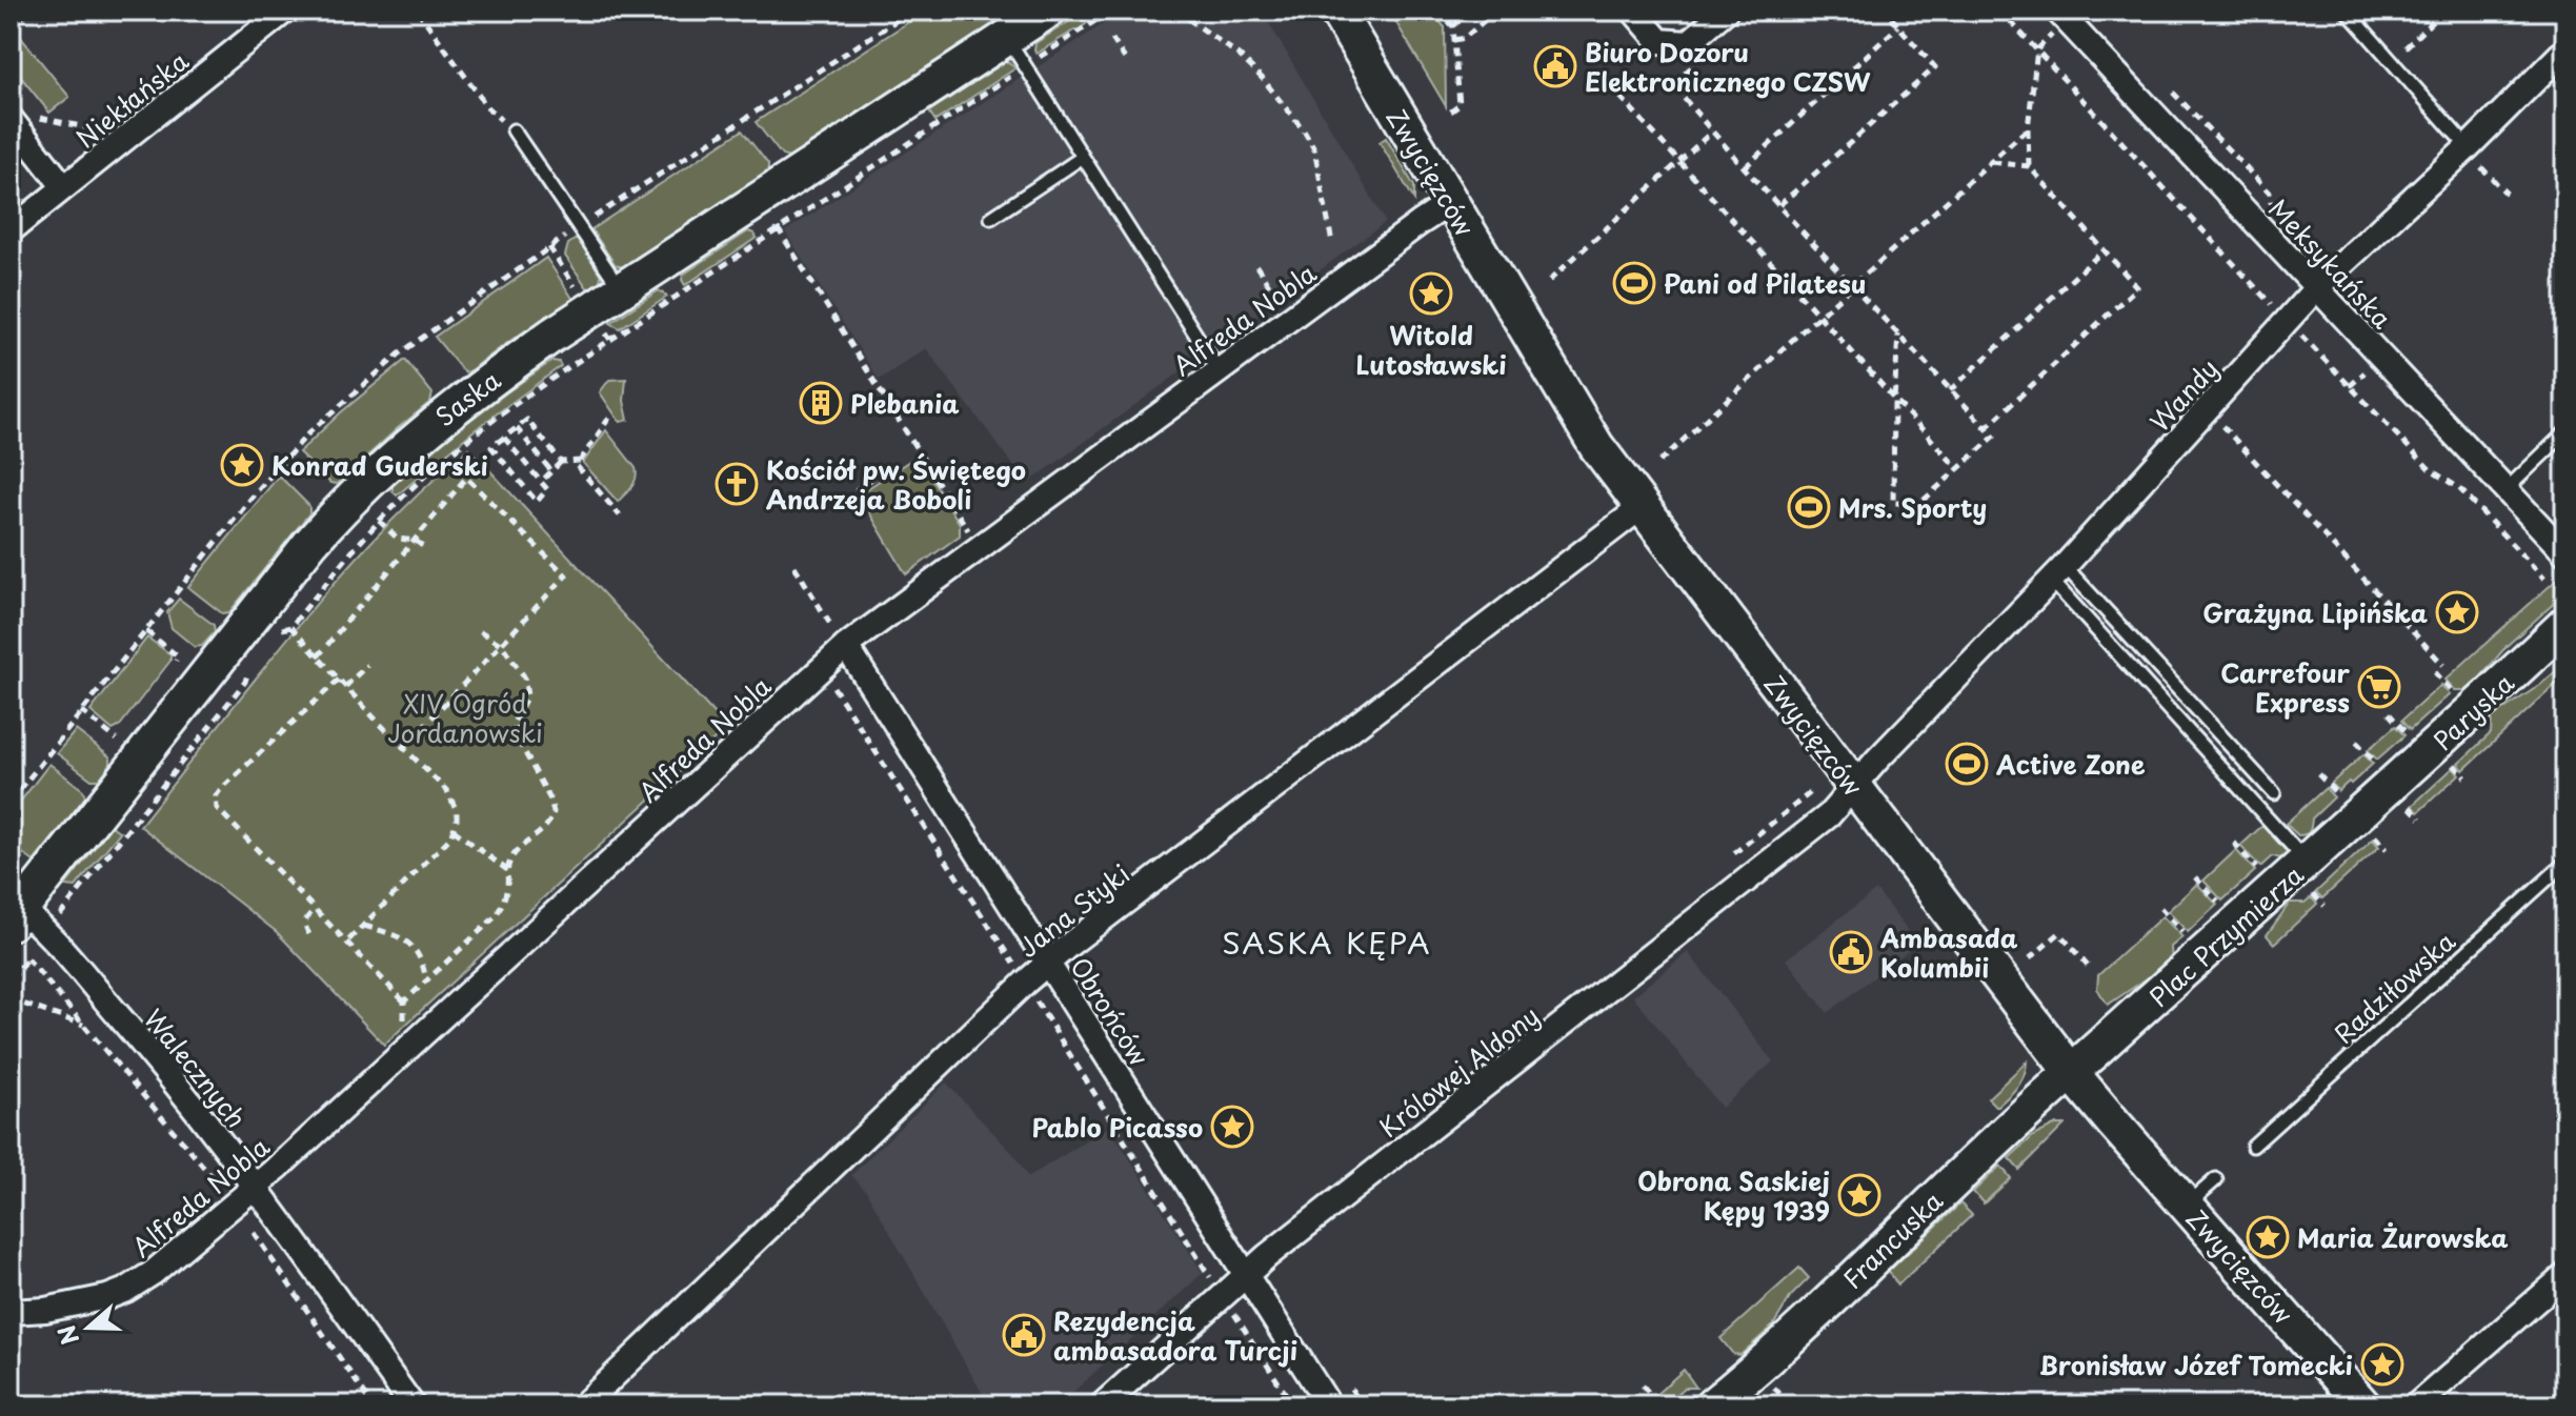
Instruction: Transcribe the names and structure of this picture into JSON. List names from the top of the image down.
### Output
{
  "streets": {
    "street": [
      "Niekłańska",
      "Zwycięzców",
      "Meksykańska",
      "Alfreda Nobla",
      "Wandy",
      "Saska",
      "Paryska",
      "Jana Styki",
      "Plac Przymierza",
      "Obrońców",
      "Walecznych",
      "Królowej Aldony",
      "Francuska"
    ],
    "lane": ["Radziłowska"]
  },
  "crossings": [
    ["Zwycięzców", "Alfreda Nobla"],
    ["Zwycięzców", "Wandy"],
    ["Zwycięzców", "Jana Styki"],
    ["Zwycięzców", "Plac Przymierza"],
    ["Zwycięzców", "Królowej Aldony"],
    ["Zwycięzców", "Francuska"],
    ["Meksykańska", "Wandy"],
    ["Alfreda Nobla", "Obrońców"],
    ["Alfreda Nobla", "Walecznych"],
    ["Wandy", "Królowej Aldony"],
    ["Saska", "Walecznych"],
    ["Paryska", "Plac Przymierza"],
    ["Jana Styki", "Obrońców"],
    ["Plac Przymierza", "Francuska"],
    ["Obrońców", "Królowej Aldony"]
  ],
  "districts": ["SASKA KĘPA"],
  "parks": ["XIV Ogród Jordanowski"],
  "places": {
    "public building": ["Biuro Dozoru Elektronicznego CZSW", "Ambasada Kolumbii", "Rezydencja ambasadora Turcji"],
    "sports": ["Pani od Pilatesu", "Mrs. Sporty", "Active Zone"],
    "place": [
      "Witold Lutosławski",
      "Konrad Guderski",
      "Grażyna Lipińska",
      "Pablo Picasso",
      "Obrona Saskiej Kępy 1939",
      "Maria Żurowska",
      "Bronisław Józef Tomecki"
    ],
    "building": ["Plebania"],
    "church": ["Kościół pw. Świętego Andrzeja Boboli"],
    "supermarket": ["Carrefour Express"]
  },
  "north": "left"
}
